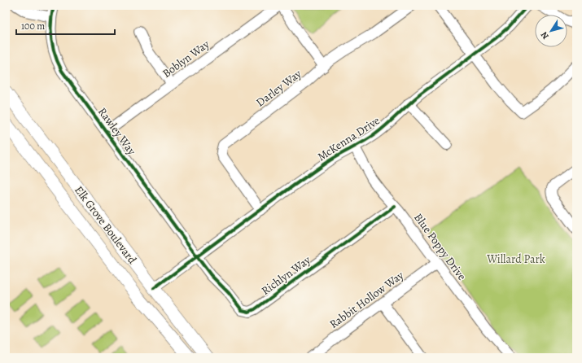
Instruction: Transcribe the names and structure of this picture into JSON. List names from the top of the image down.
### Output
{
  "streets": {
    "main road": ["Elk Grove Boulevard"],
    "street": [
      "Boblyn Way",
      "Darley Way",
      "Rawley Way",
      "McKenna Drive",
      "Blue Poppy Drive",
      "Richlyn Way",
      "Rabbit Hollow Way"
    ]
  },
  "crossings": [
    ["Boblyn Way", "Rawley Way"],
    ["Darley Way", "McKenna Drive"],
    ["Rawley Way", "McKenna Drive"],
    ["Rawley Way", "Richlyn Way"],
    ["McKenna Drive", "Elk Grove Boulevard"],
    ["McKenna Drive", "Blue Poppy Drive"],
    ["McKenna Drive", "Richlyn Way"],
    ["Blue Poppy Drive", "Richlyn Way"],
    ["Blue Poppy Drive", "Rabbit Hollow Way"]
  ],
  "parks": ["Willard Park"],
  "scale_bar": "100 m",
  "north": "bottom left"
}
